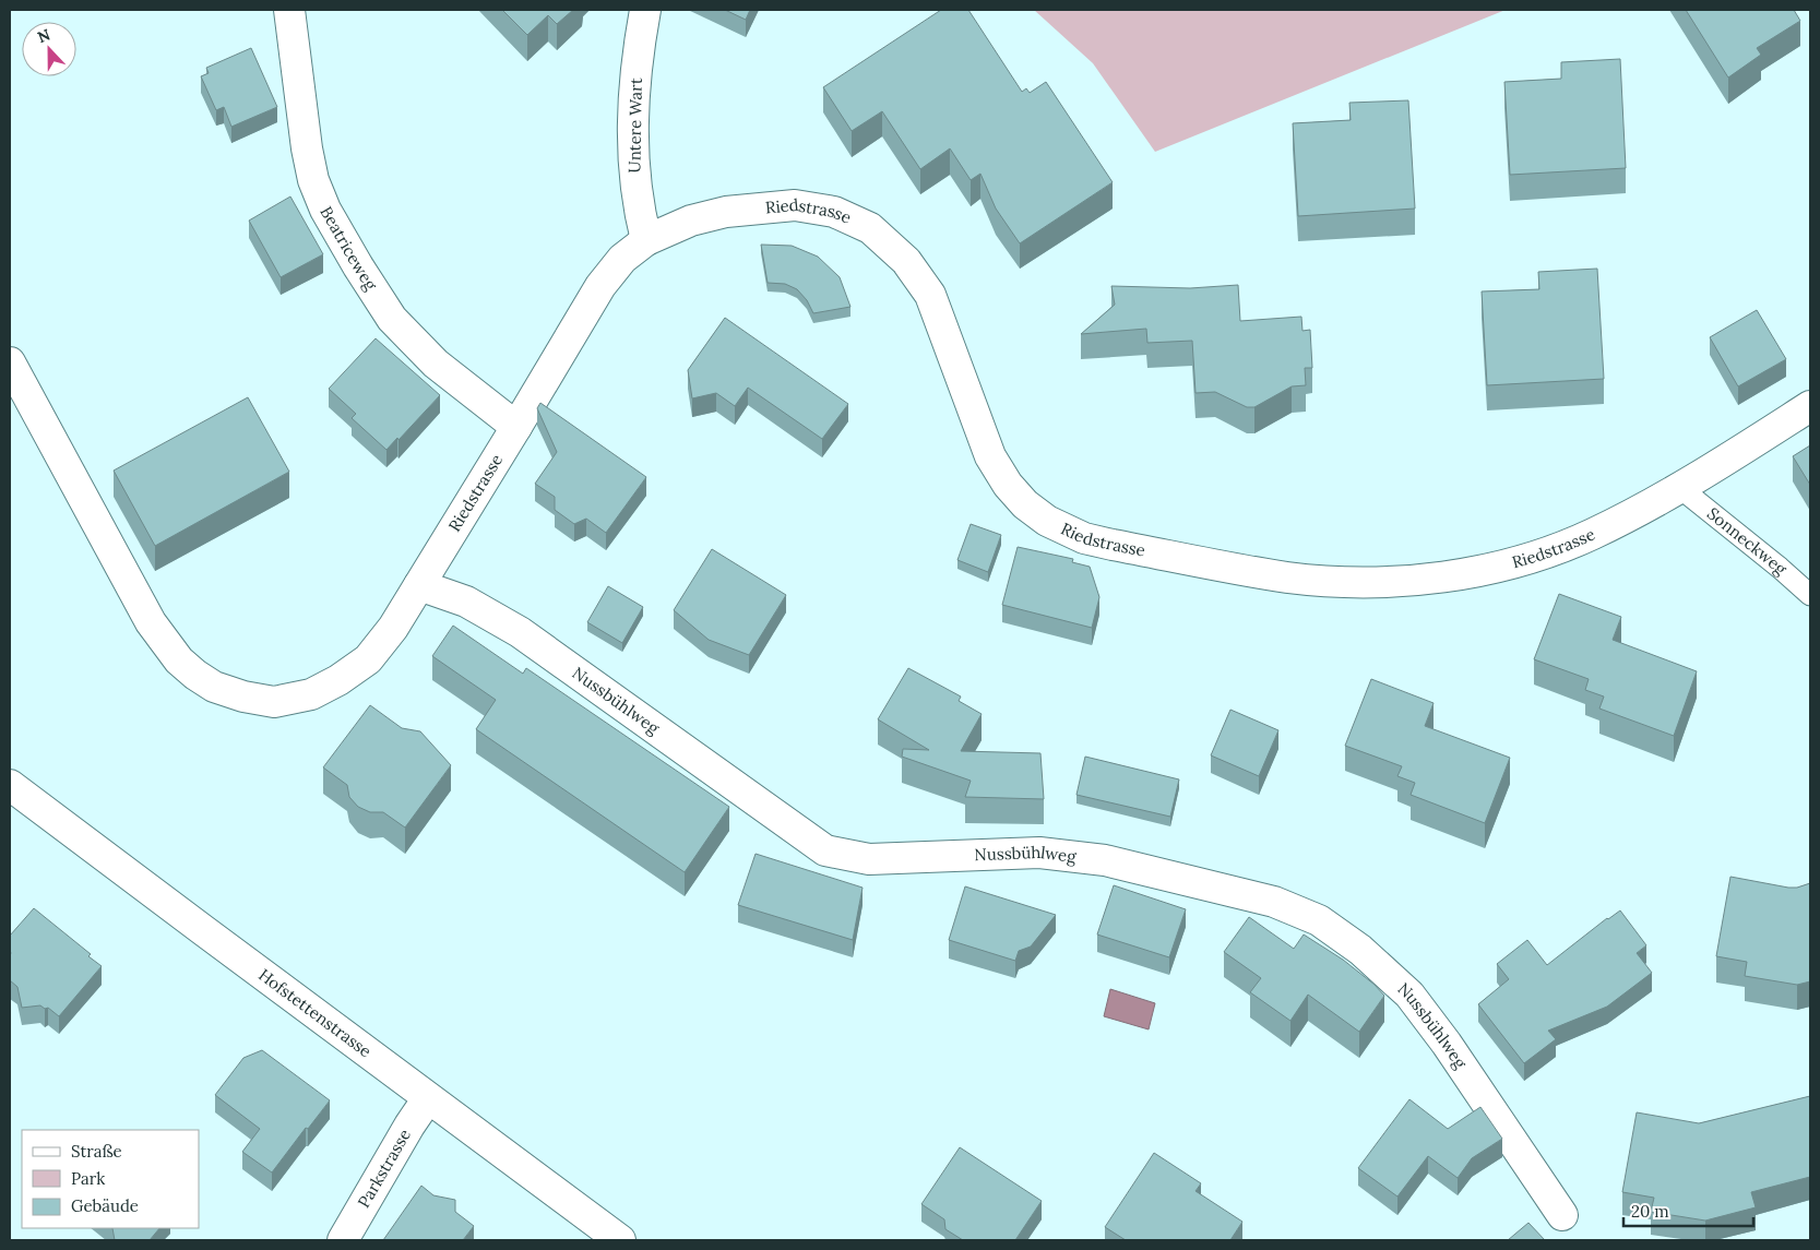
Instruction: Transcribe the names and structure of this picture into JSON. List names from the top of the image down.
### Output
{
  "streets": {
    "street": [
      "Untere Wart",
      "Riedstrasse",
      "Beatriceweg",
      "Nussbühlweg",
      "Hofstettenstrasse",
      "Parkstrasse"
    ],
    "lane": ["Sonneckweg"]
  },
  "crossings": [
    ["Untere Wart", "Riedstrasse"],
    ["Riedstrasse", "Beatriceweg"],
    ["Riedstrasse", "Sonneckweg"],
    ["Riedstrasse", "Nussbühlweg"],
    ["Hofstettenstrasse", "Parkstrasse"]
  ],
  "legend": ["Straße", "Park", "Gebäude"],
  "scale_bar": "20 m",
  "north": "top"
}
